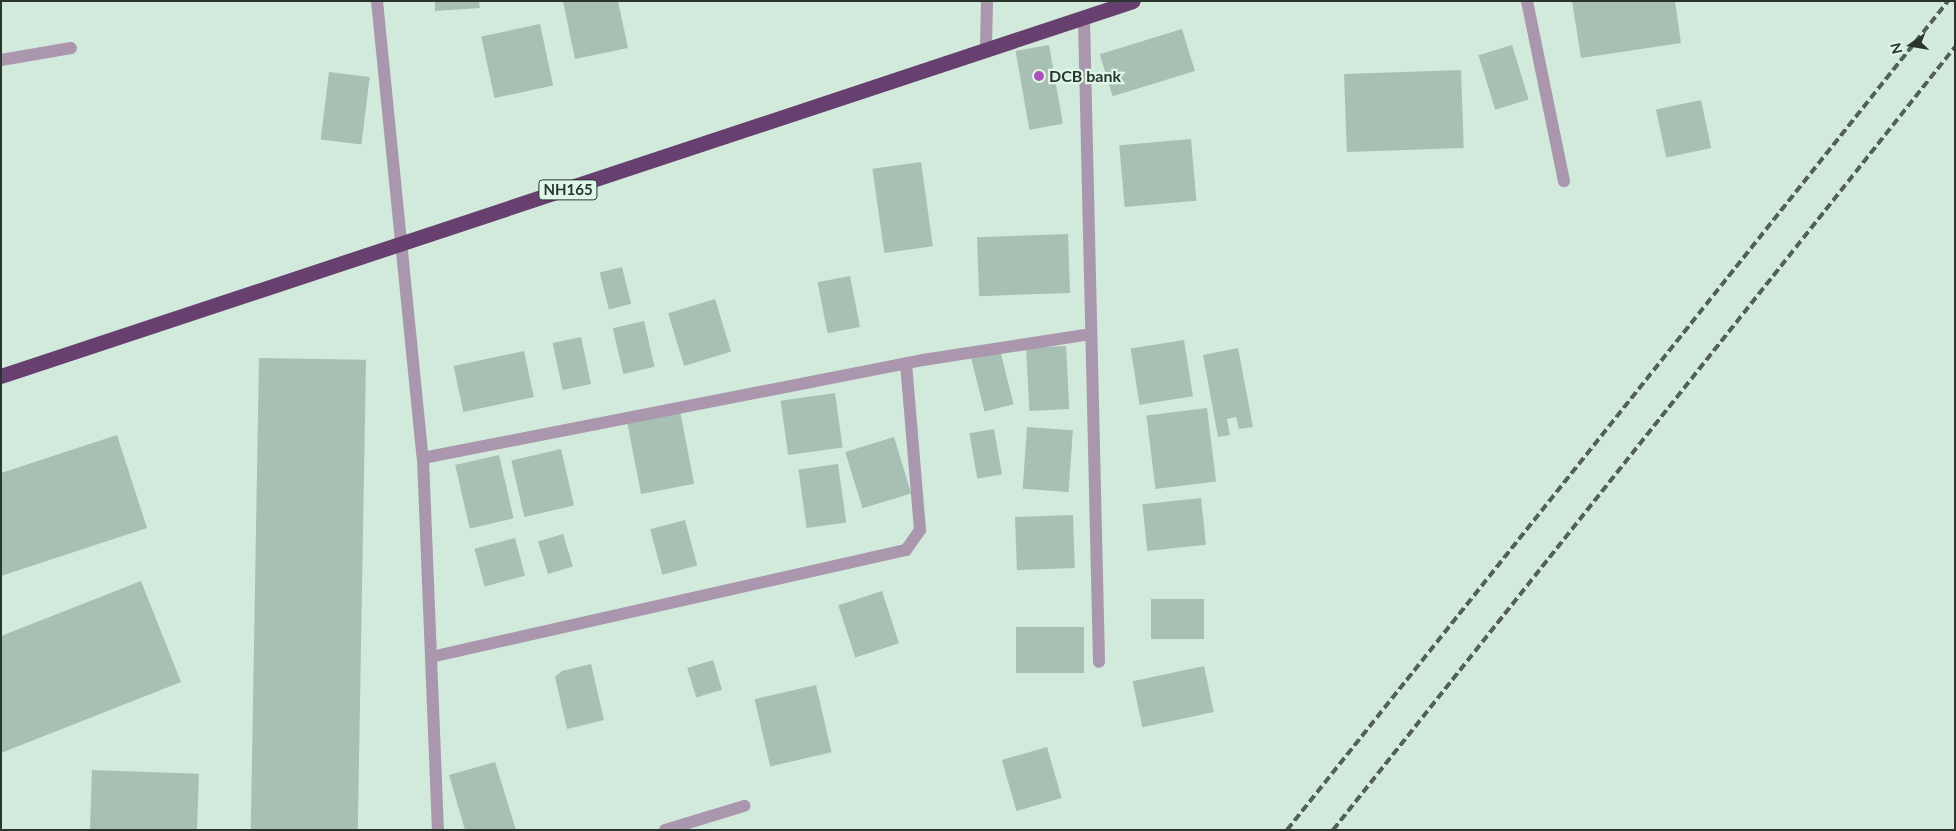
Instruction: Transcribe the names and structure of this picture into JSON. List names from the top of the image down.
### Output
{
  "streets": {
    "highway": ["NH165"]
  },
  "places": ["DCB bank"],
  "north": "left"
}
